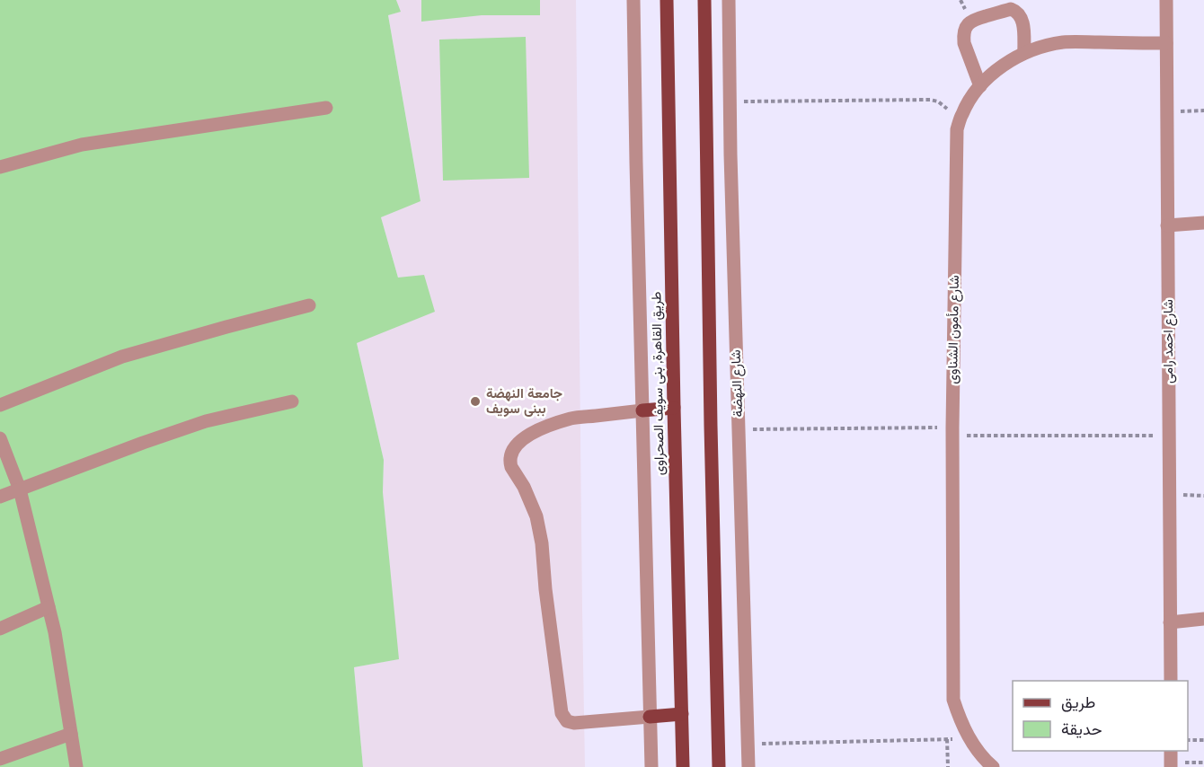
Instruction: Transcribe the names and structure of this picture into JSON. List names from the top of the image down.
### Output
{
  "streets": {
    "main road": ["طريق القاهرة, بنى سويف الصحراوى"],
    "street": ["شارع مأمون الشناوى", "شارع احمد رامى", "شارع النهضة"]
  },
  "crossings": [
    ["شارع مأمون الشناوى", "شارع احمد رامى"]
  ],
  "places": ["جامعة النهضة ببنى سويف"],
  "legend": ["طريق", "حديقة"]
}
